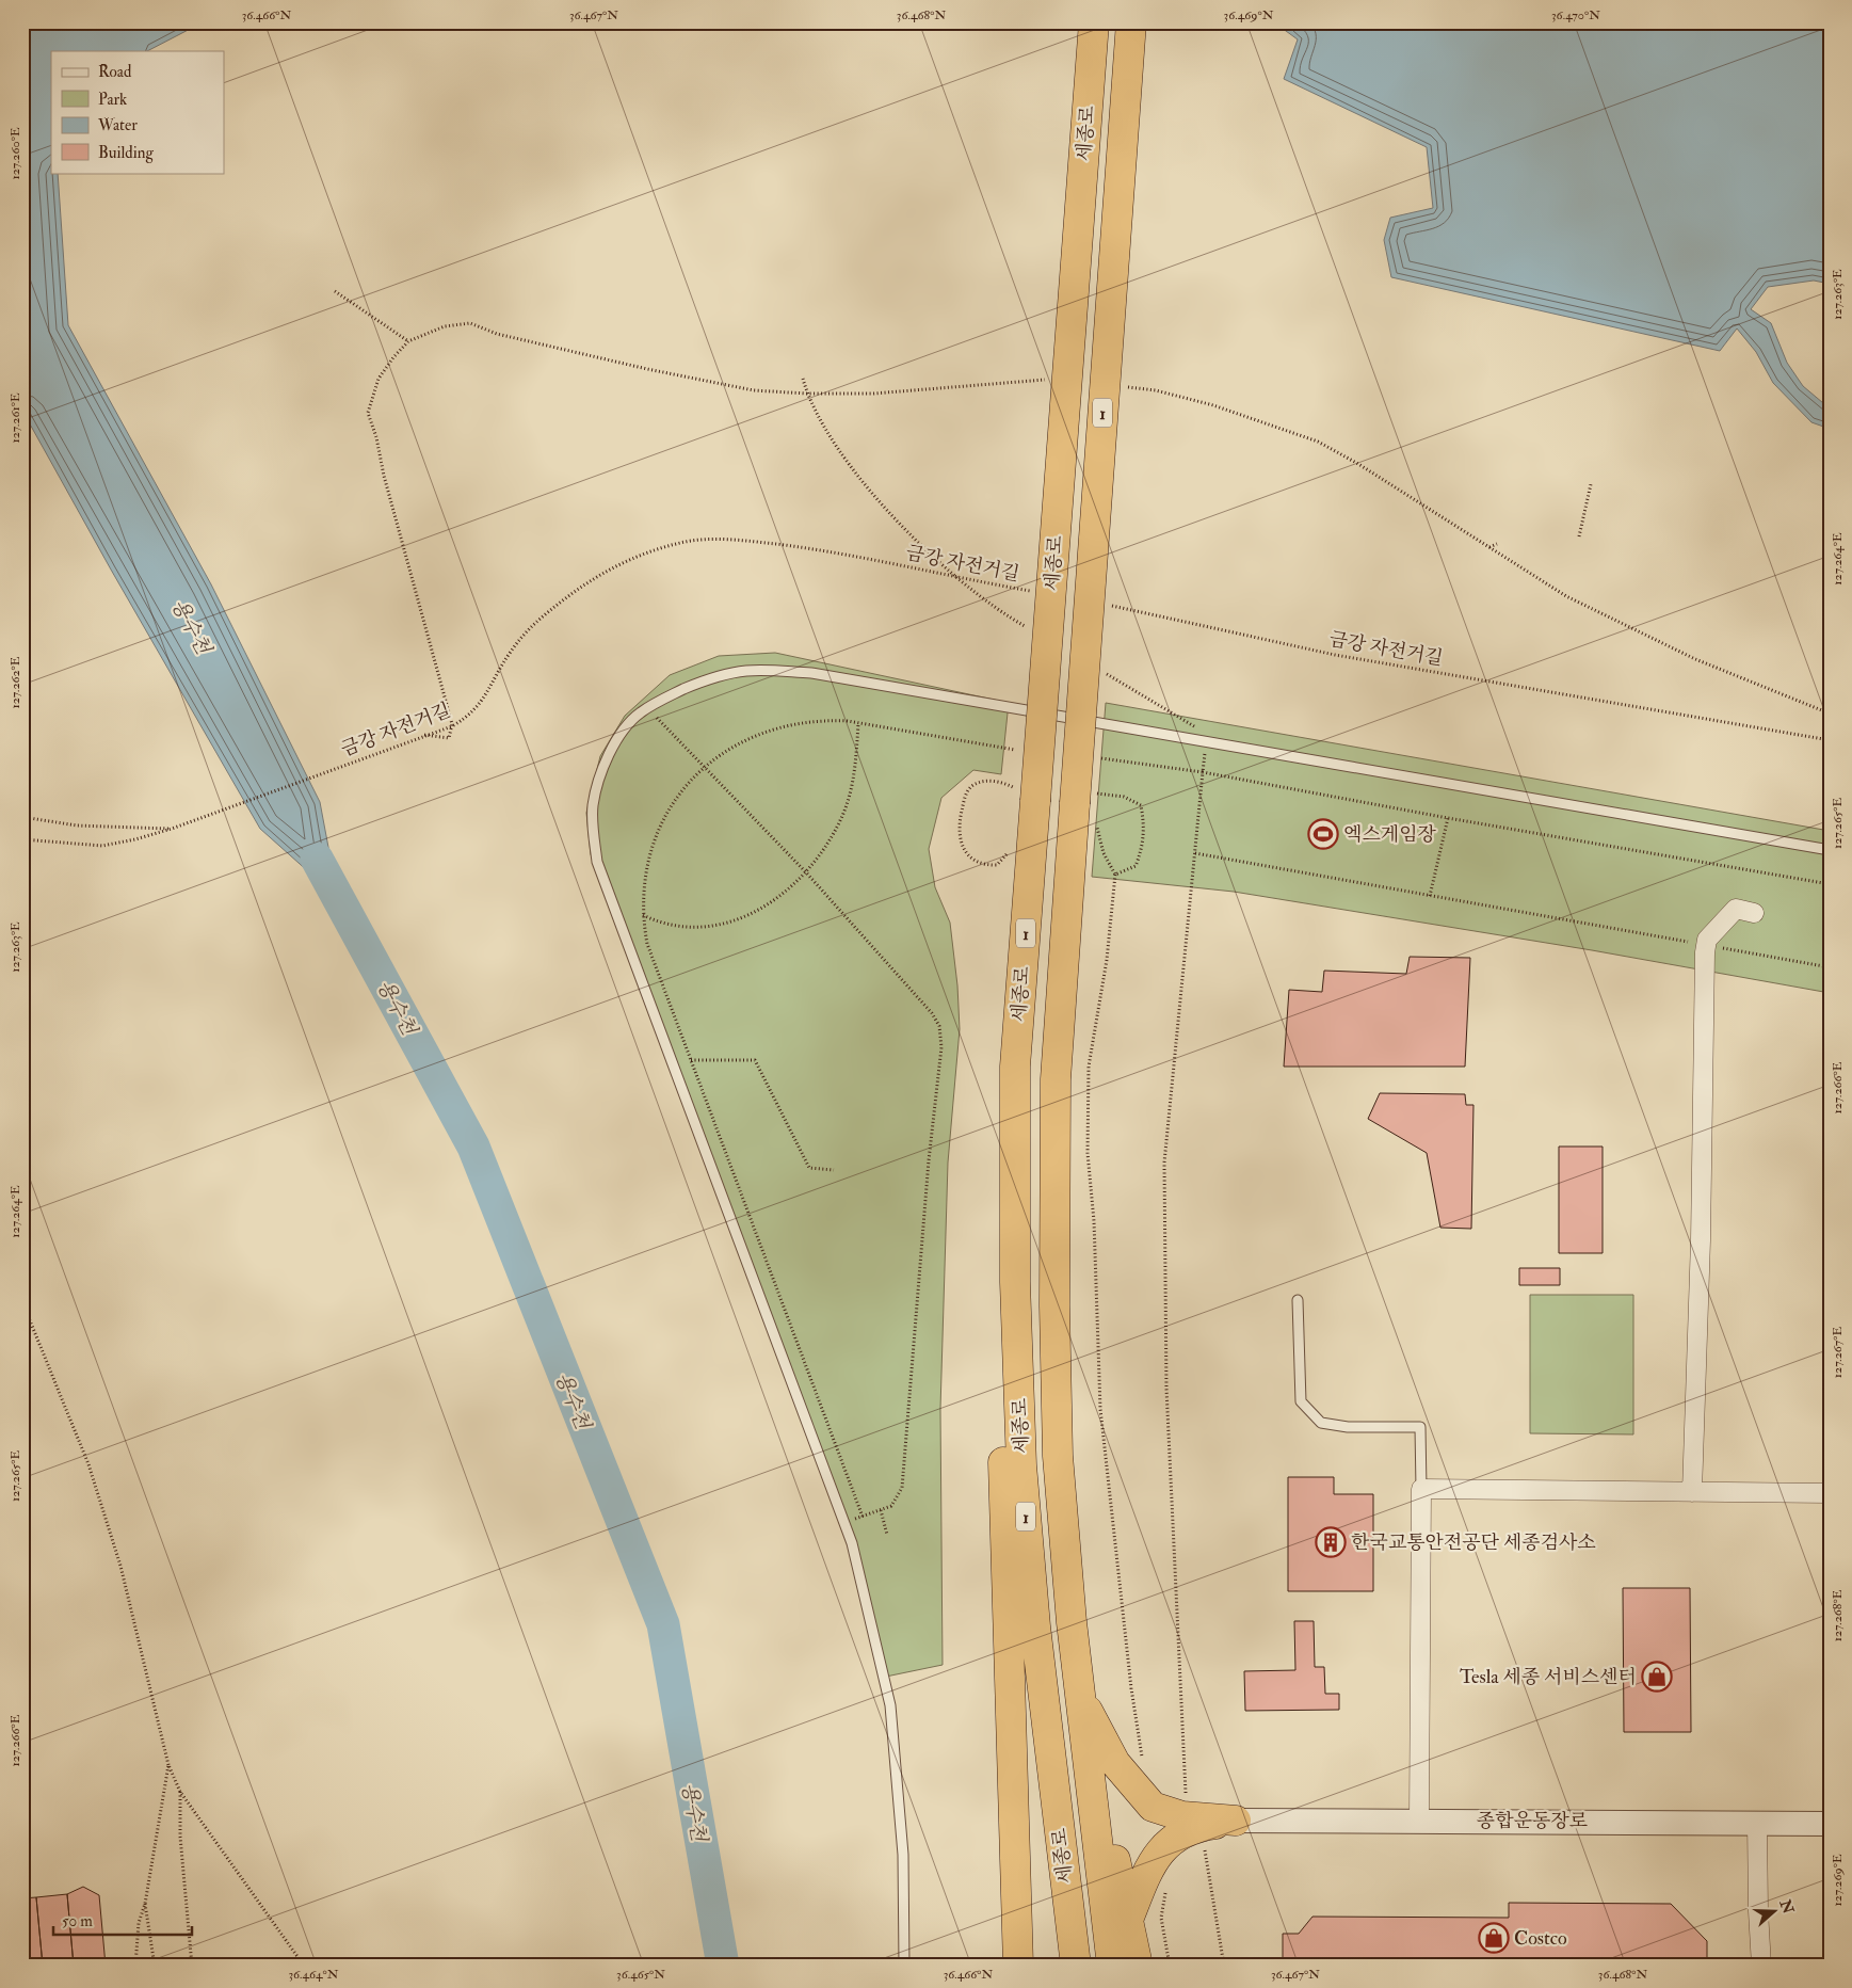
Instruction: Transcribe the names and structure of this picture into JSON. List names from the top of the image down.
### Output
{
  "streets": {
    "highway": ["세종로", "1"],
    "street": ["종합운동장로"],
    "path": ["금강 자전거길"]
  },
  "water": ["용수천"],
  "places": {
    "sports": ["엑스게임장"],
    "building": ["한국교통안전공단 세종검사소"],
    "shop": ["Tesla 세종 서비스센터", "Costco"]
  },
  "legend": [
    "Road",
    "Park",
    "Water",
    "Building"
  ],
  "scale_bar": "50 m",
  "north": "right",
  "coordinates": [
    "36.466°N",
    "36.467°N",
    "36.468°N",
    "36.469°N",
    "36.470°N",
    "127.260°E",
    "127.263°E",
    "127.261°E",
    "127.264°E",
    "127.262°E",
    "127.265°E",
    "127.266°E",
    "127.267°E",
    "127.268°E",
    "127.269°E",
    "36.464°N",
    "36.465°N"
  ]
}
